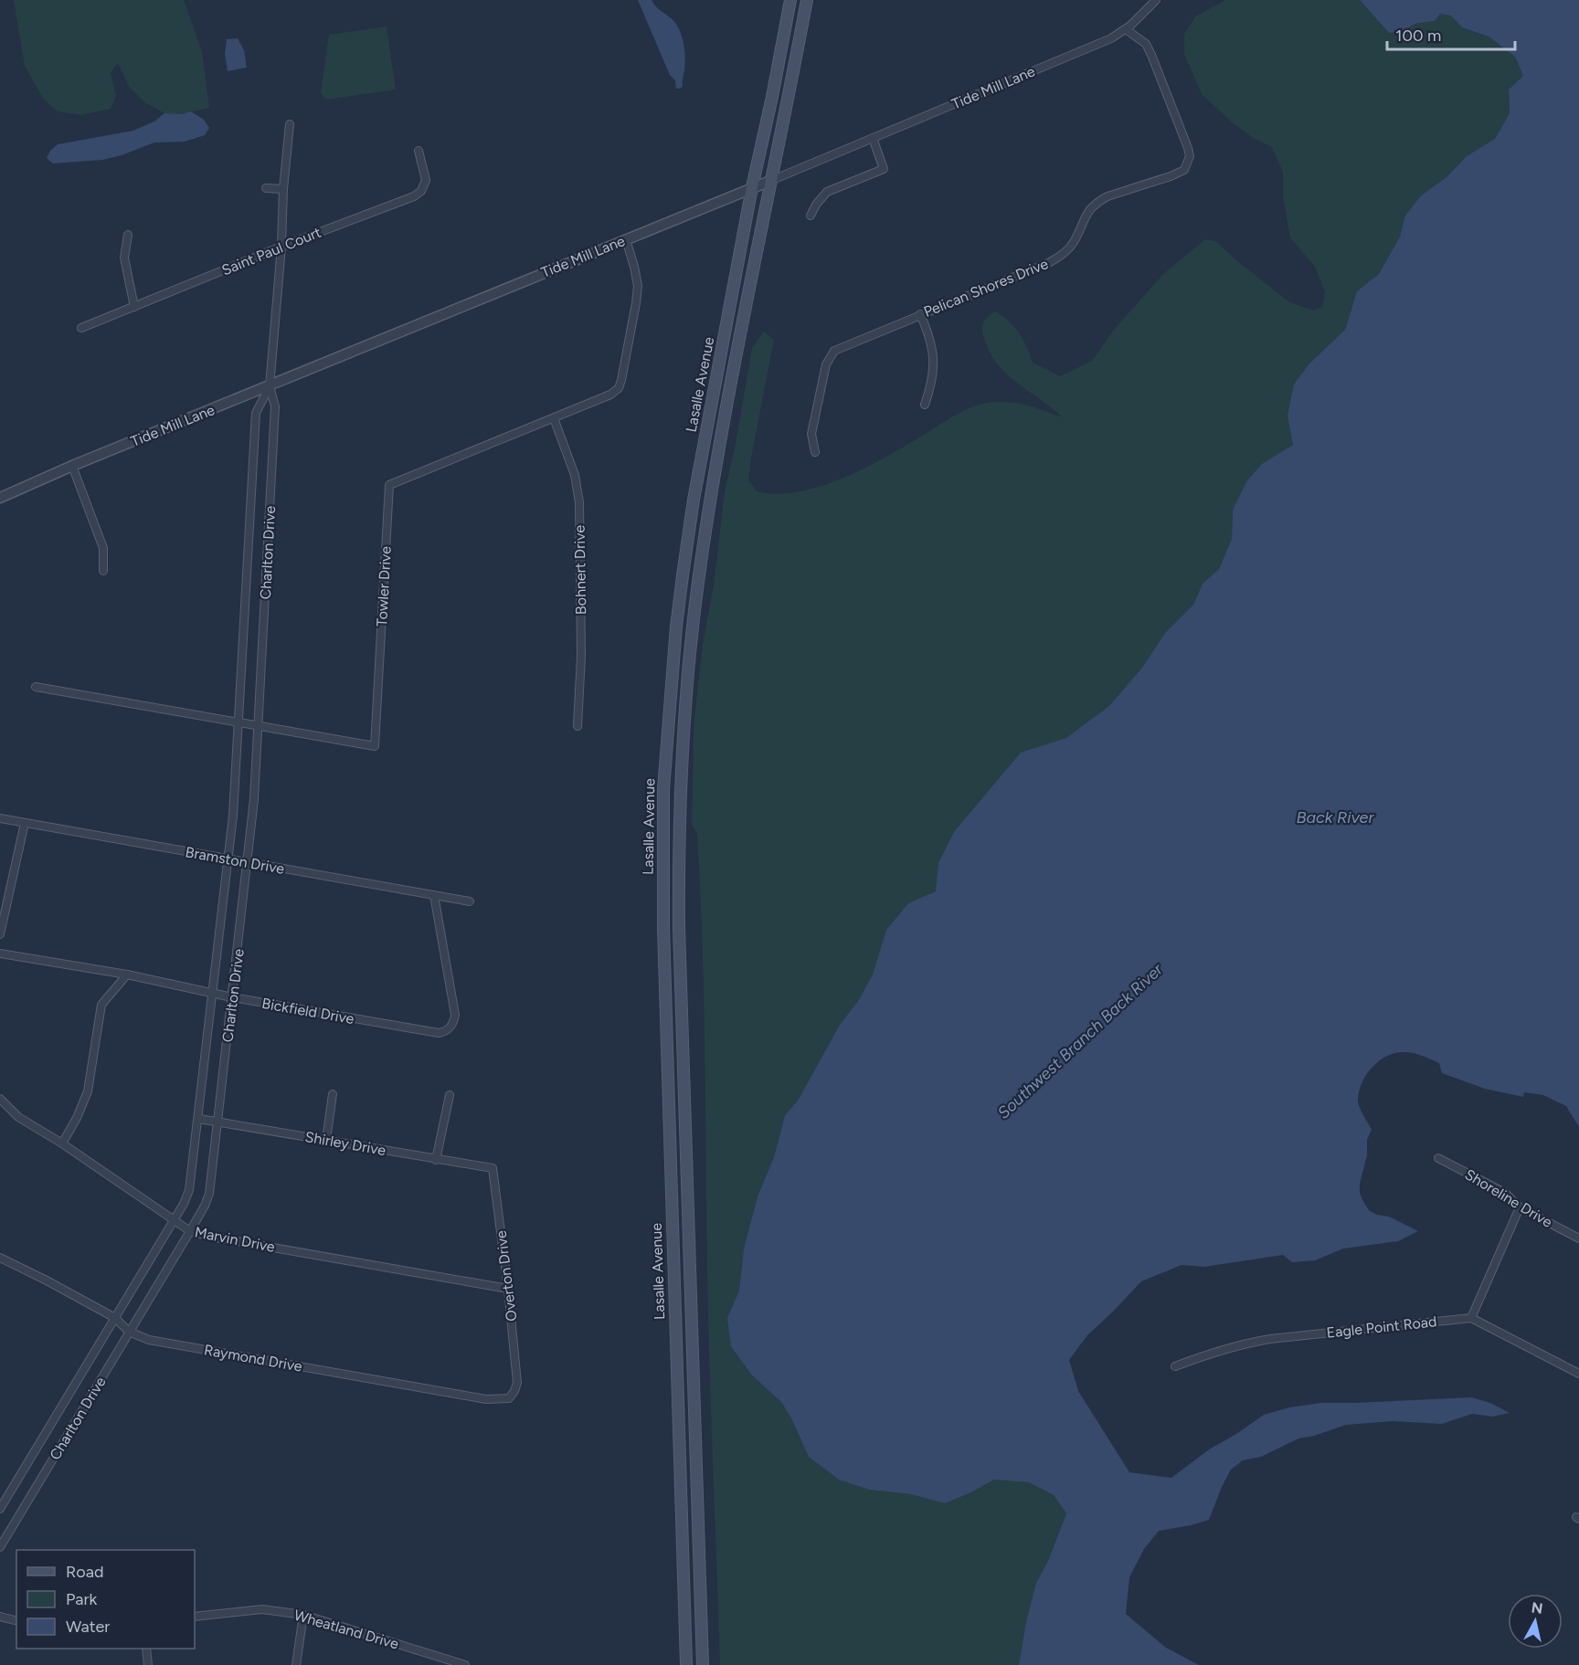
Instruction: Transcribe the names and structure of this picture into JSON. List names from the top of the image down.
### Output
{
  "streets": {
    "main road": ["Lasalle Avenue"],
    "street": [
      "Tide Mill Lane",
      "Saint Paul Court",
      "Pelican Shores Drive",
      "Charlton Drive",
      "Bohnert Drive",
      "Towler Drive",
      "Bramston Drive",
      "Bickfield Drive",
      "Shirley Drive",
      "Shoreline Drive",
      "Marvin Drive",
      "Overton Drive",
      "Eagle Point Road",
      "Raymond Drive",
      "Wheatland Drive"
    ]
  },
  "crossings": [
    ["Tide Mill Lane", "Pelican Shores Drive"],
    ["Tide Mill Lane", "Lasalle Avenue"],
    ["Tide Mill Lane", "Charlton Drive"],
    ["Tide Mill Lane", "Towler Drive"],
    ["Saint Paul Court", "Charlton Drive"],
    ["Charlton Drive", "Towler Drive"],
    ["Charlton Drive", "Bramston Drive"],
    ["Charlton Drive", "Bickfield Drive"],
    ["Charlton Drive", "Shirley Drive"],
    ["Charlton Drive", "Marvin Drive"],
    ["Charlton Drive", "Raymond Drive"],
    ["Bohnert Drive", "Towler Drive"],
    ["Bramston Drive", "Bickfield Drive"],
    ["Shirley Drive", "Overton Drive"],
    ["Marvin Drive", "Overton Drive"],
    ["Overton Drive", "Raymond Drive"]
  ],
  "water": ["Back River", "Southwest Branch Back River"],
  "legend": ["Road", "Park", "Water"],
  "scale_bar": "100 m",
  "north": "top"
}
